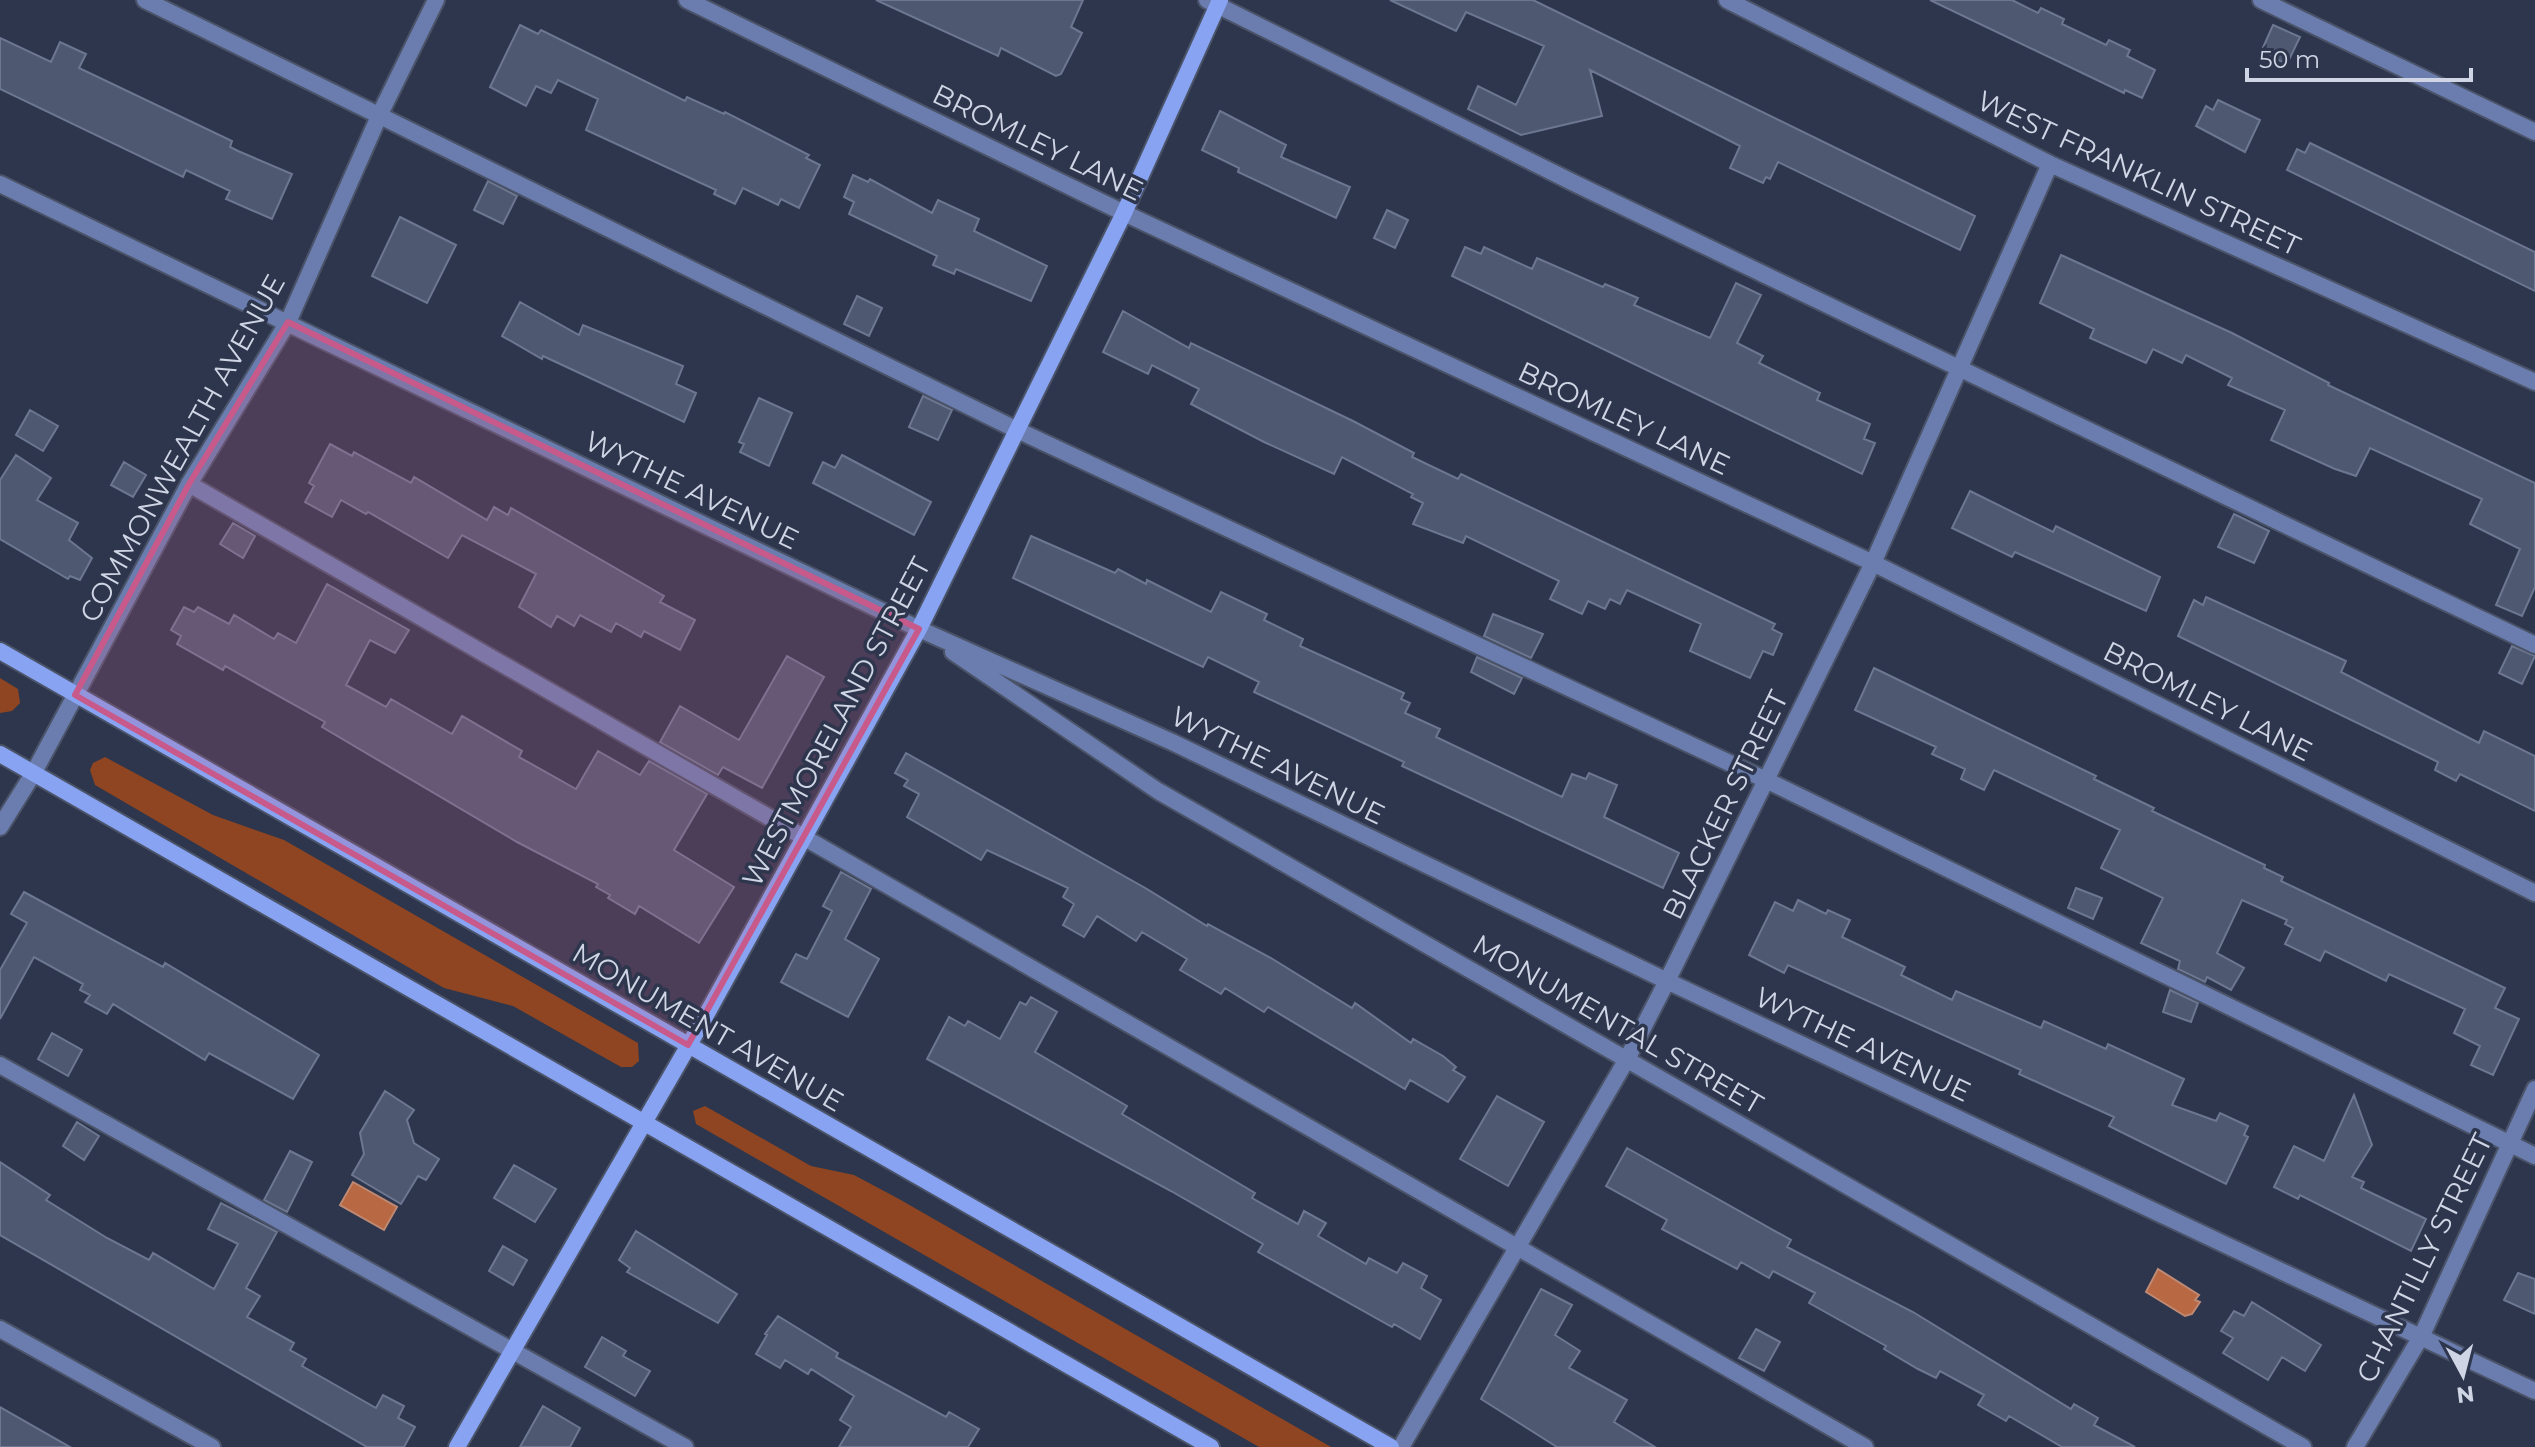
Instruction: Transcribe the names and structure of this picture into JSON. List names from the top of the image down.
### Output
{
  "streets": {
    "street": [
      "BROMLEY LANE",
      "WEST FRANKLIN STREET",
      "COMMONWEALTH AVENUE",
      "WYTHE AVENUE",
      "WESTMORELAND STREET",
      "BLACKER STREET",
      "MONUMENTAL STREET",
      "MONUMENT AVENUE",
      "CHANTILLY STREET"
    ]
  },
  "crossings": [
    ["BROMLEY LANE", "WESTMORELAND STREET"],
    ["BROMLEY LANE", "BLACKER STREET"],
    ["WEST FRANKLIN STREET", "BLACKER STREET"],
    ["COMMONWEALTH AVENUE", "WYTHE AVENUE"],
    ["COMMONWEALTH AVENUE", "MONUMENT AVENUE"],
    ["WYTHE AVENUE", "WESTMORELAND STREET"],
    ["WYTHE AVENUE", "BLACKER STREET"],
    ["WYTHE AVENUE", "MONUMENTAL STREET"],
    ["WYTHE AVENUE", "CHANTILLY STREET"],
    ["WESTMORELAND STREET", "MONUMENTAL STREET"],
    ["WESTMORELAND STREET", "MONUMENT AVENUE"],
    ["BLACKER STREET", "MONUMENTAL STREET"]
  ],
  "scale_bar": "50 m",
  "north": "bottom"
}
